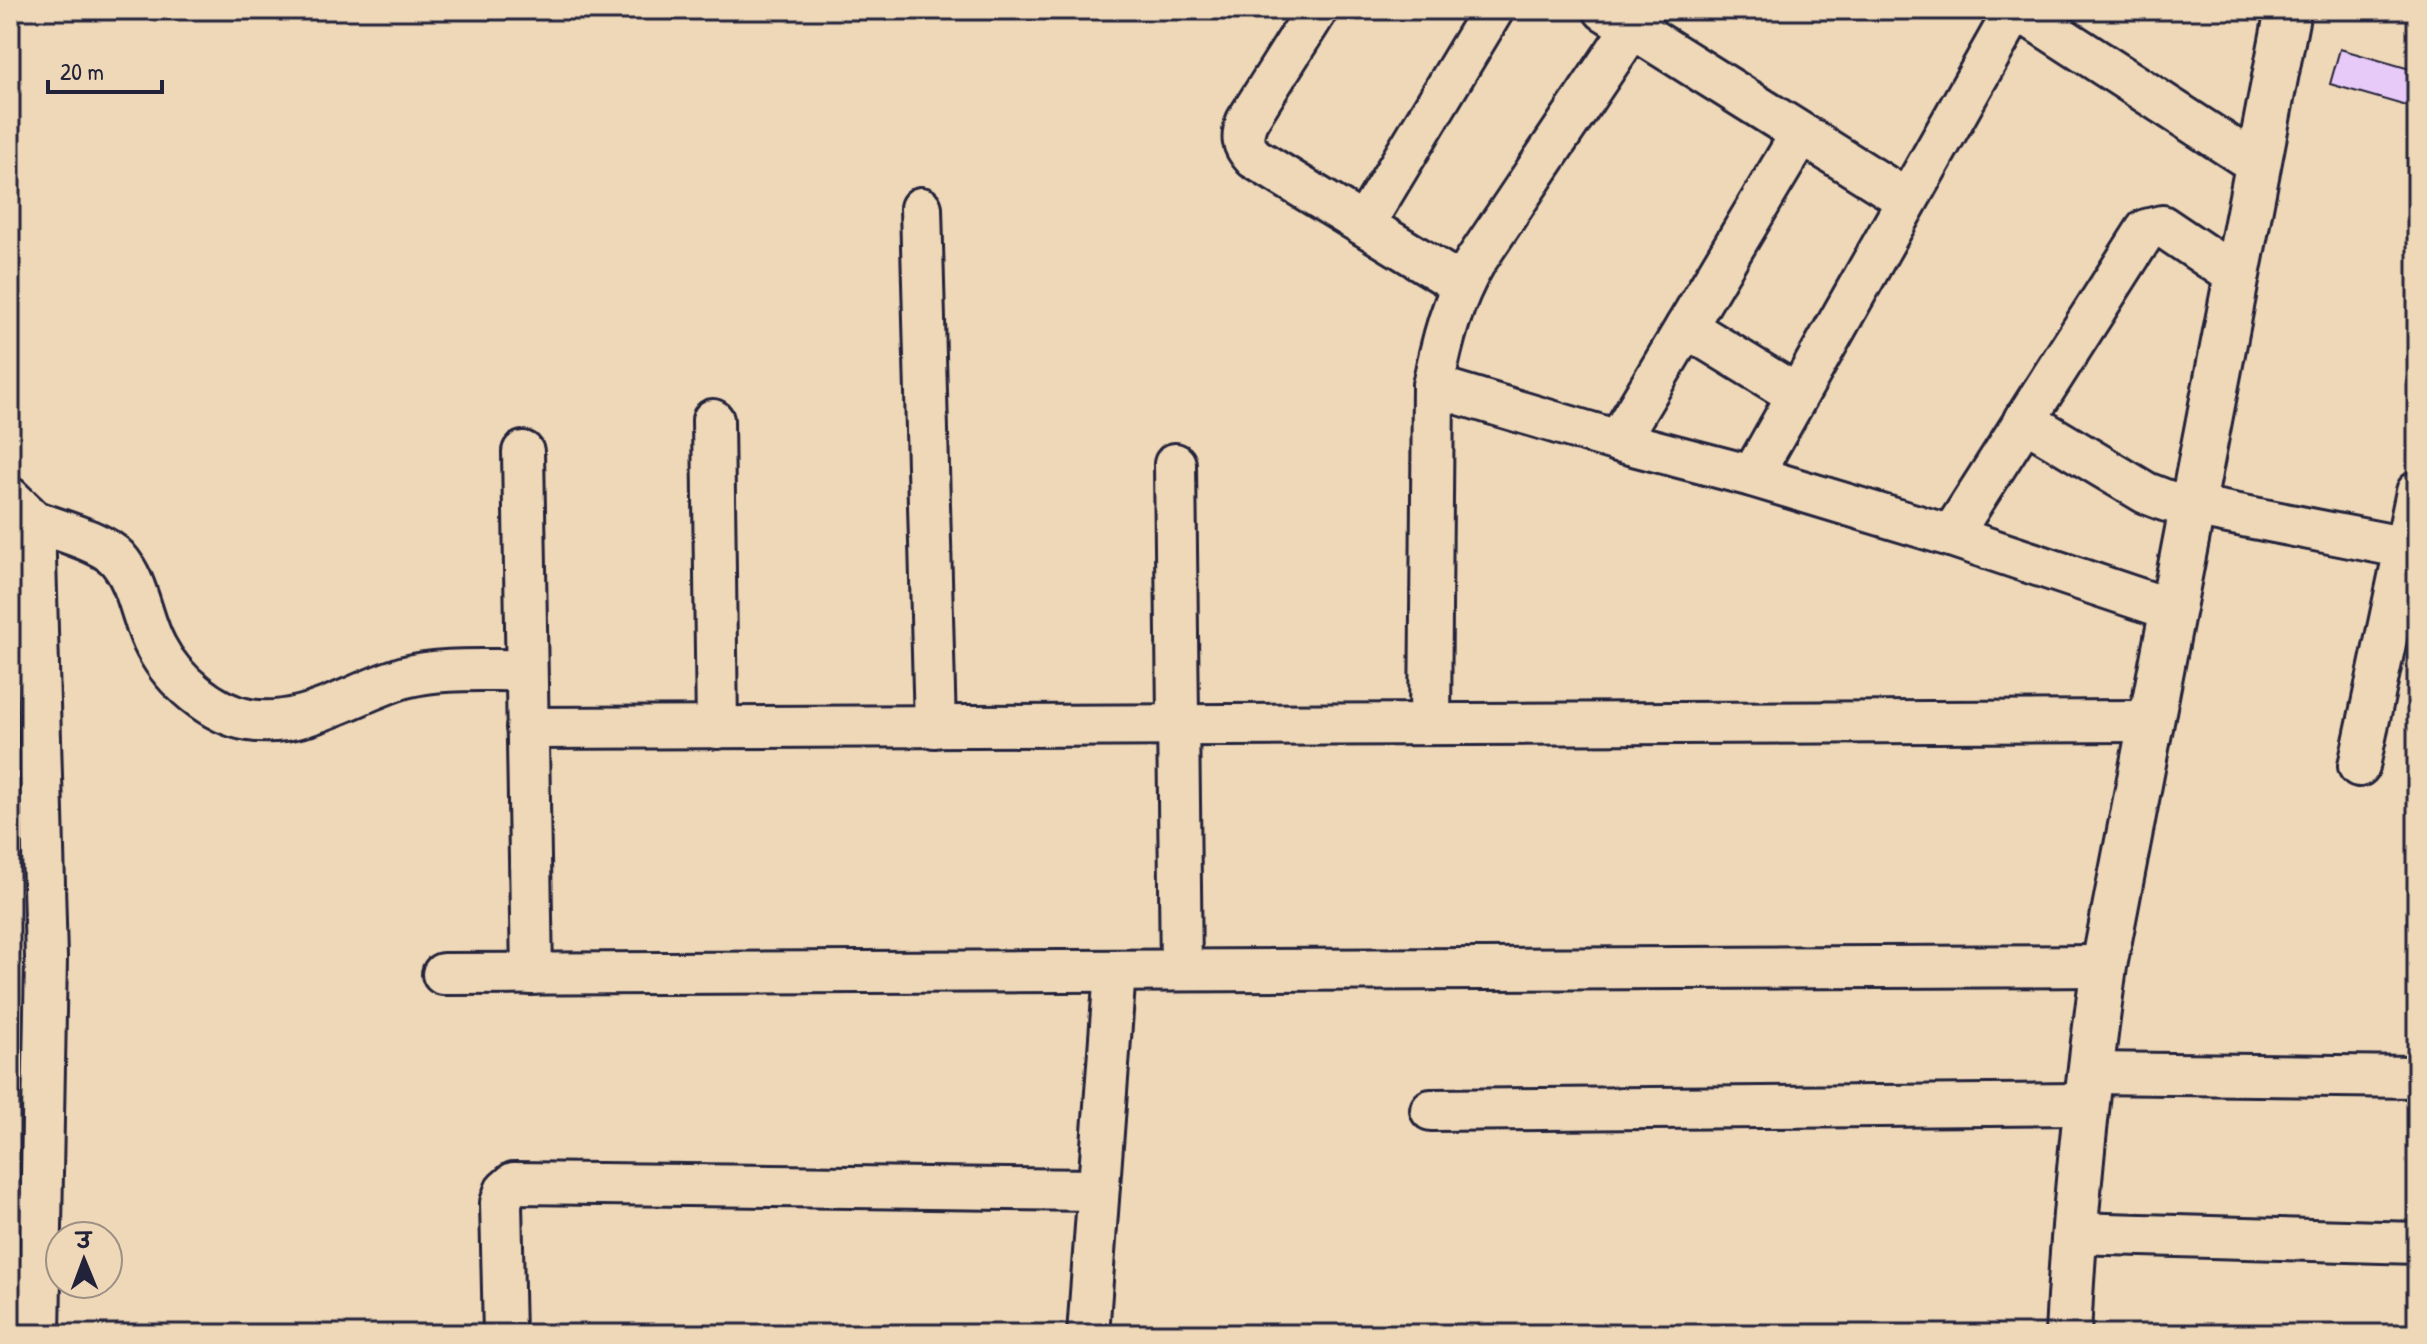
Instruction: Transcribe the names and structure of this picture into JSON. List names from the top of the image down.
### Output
{
  "scale_bar": "20 m",
  "north": "top"
}
